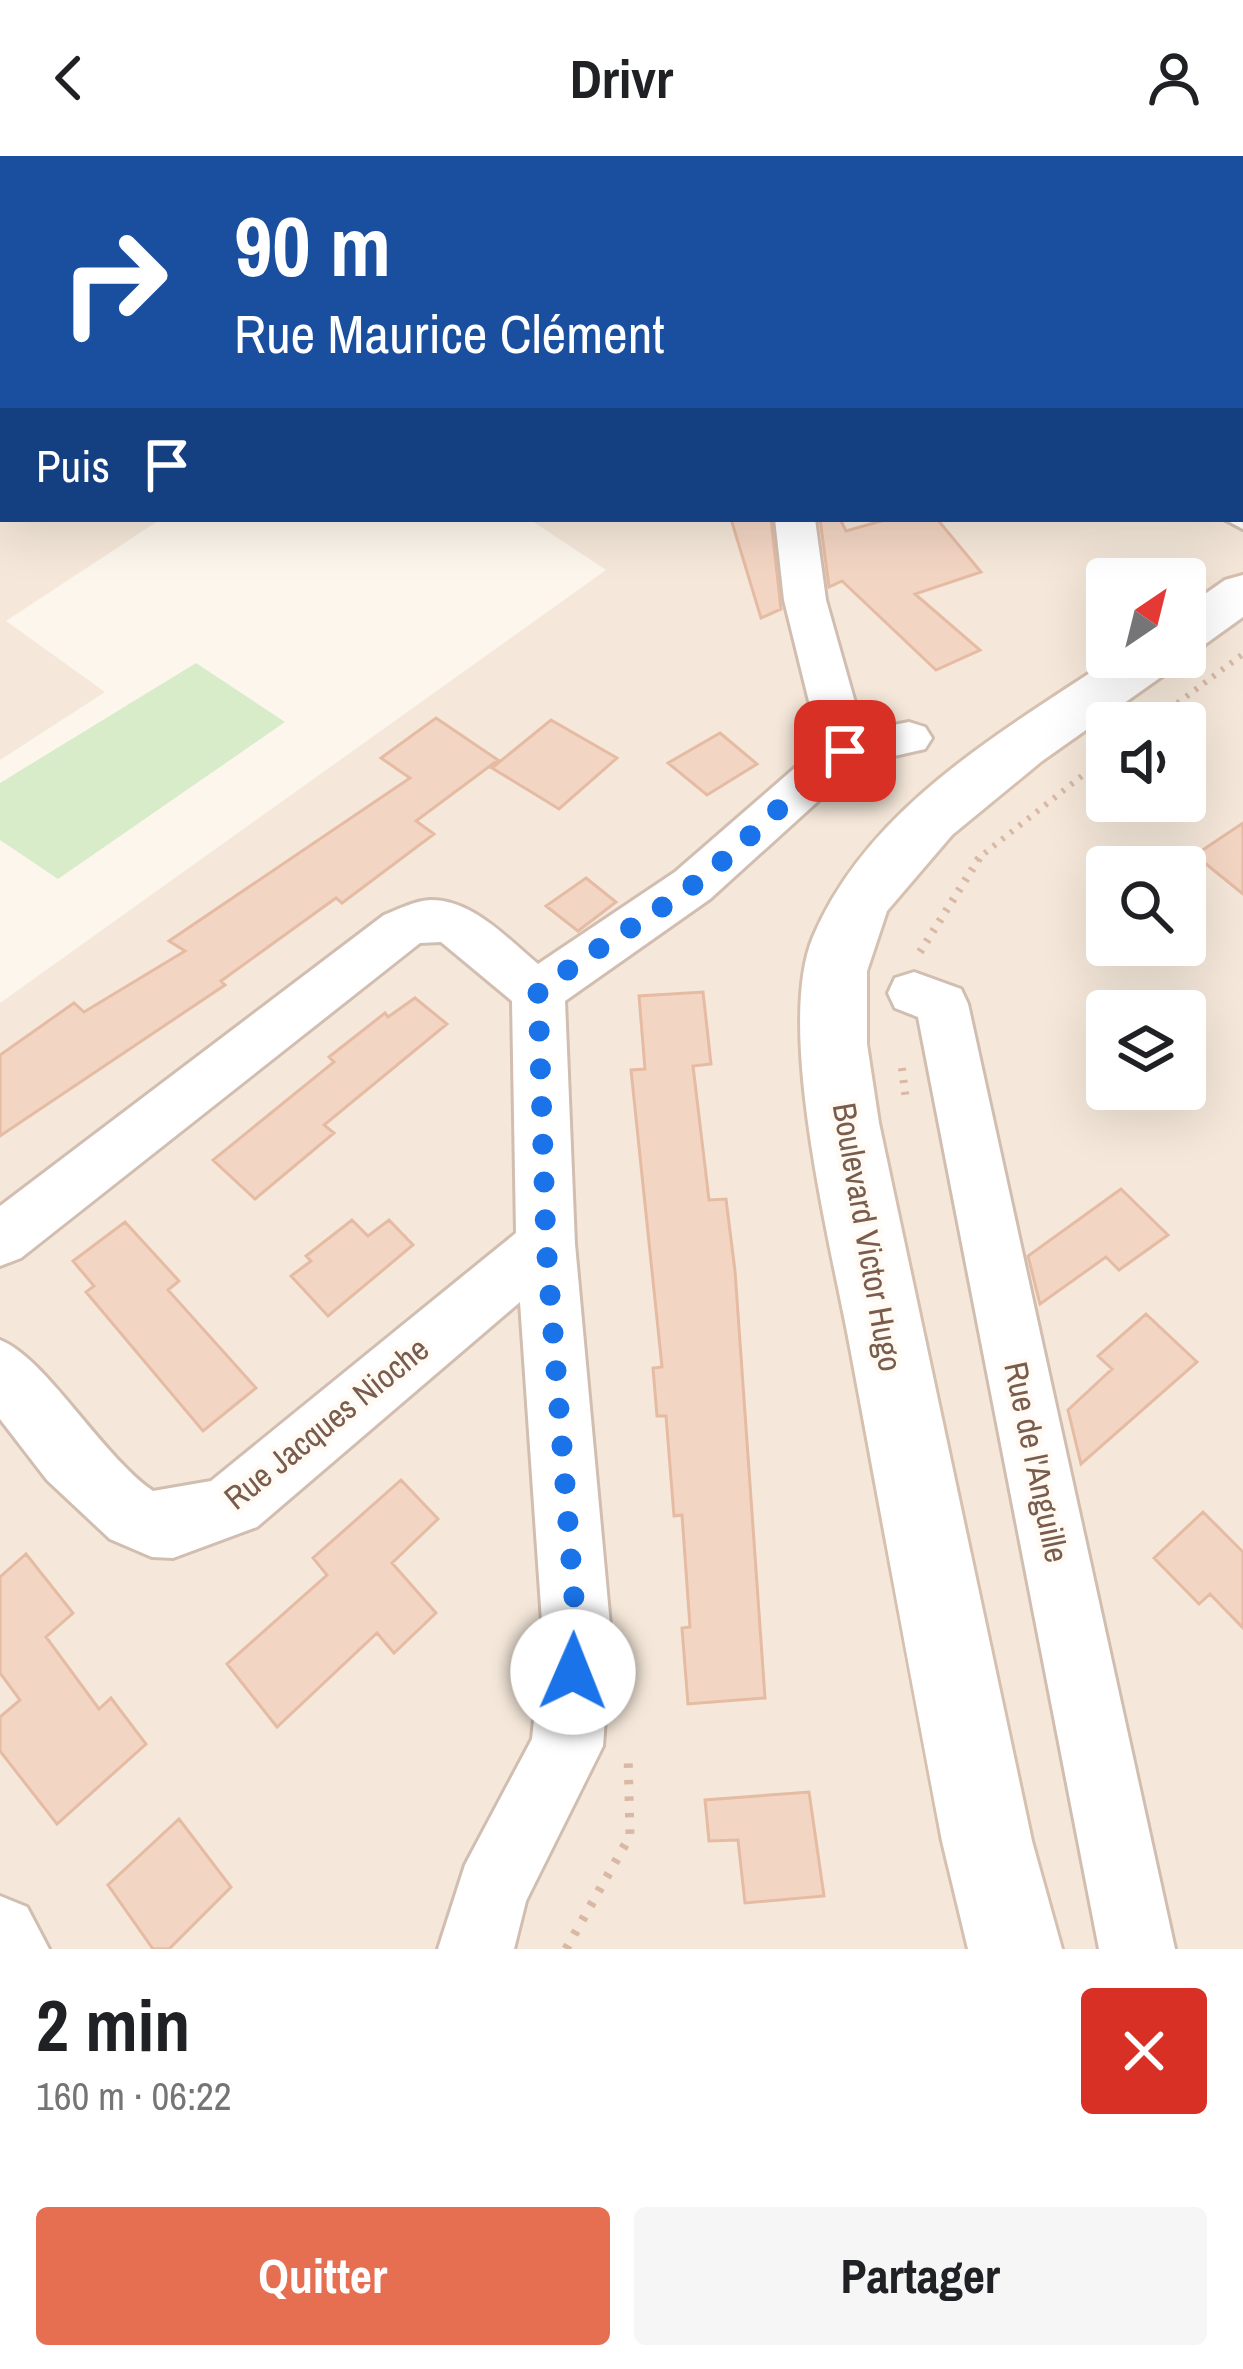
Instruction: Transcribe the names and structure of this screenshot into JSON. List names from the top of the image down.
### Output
{
  "streets": {
    "main road": ["Boulevard Victor Hugo"],
    "street": ["Rue Jacques Nioche", "Rue de l'Anguille"]
  },
  "north": "top right",
  "page": {
    "header": "Drivr",
    "turn": ["90 m", "Rue Maurice Clément"],
    "then": "Puis",
    "heading": ["2 min", "160 m · 06:22"],
    "buttons": ["Quitter", "Partager"]
  }
}
